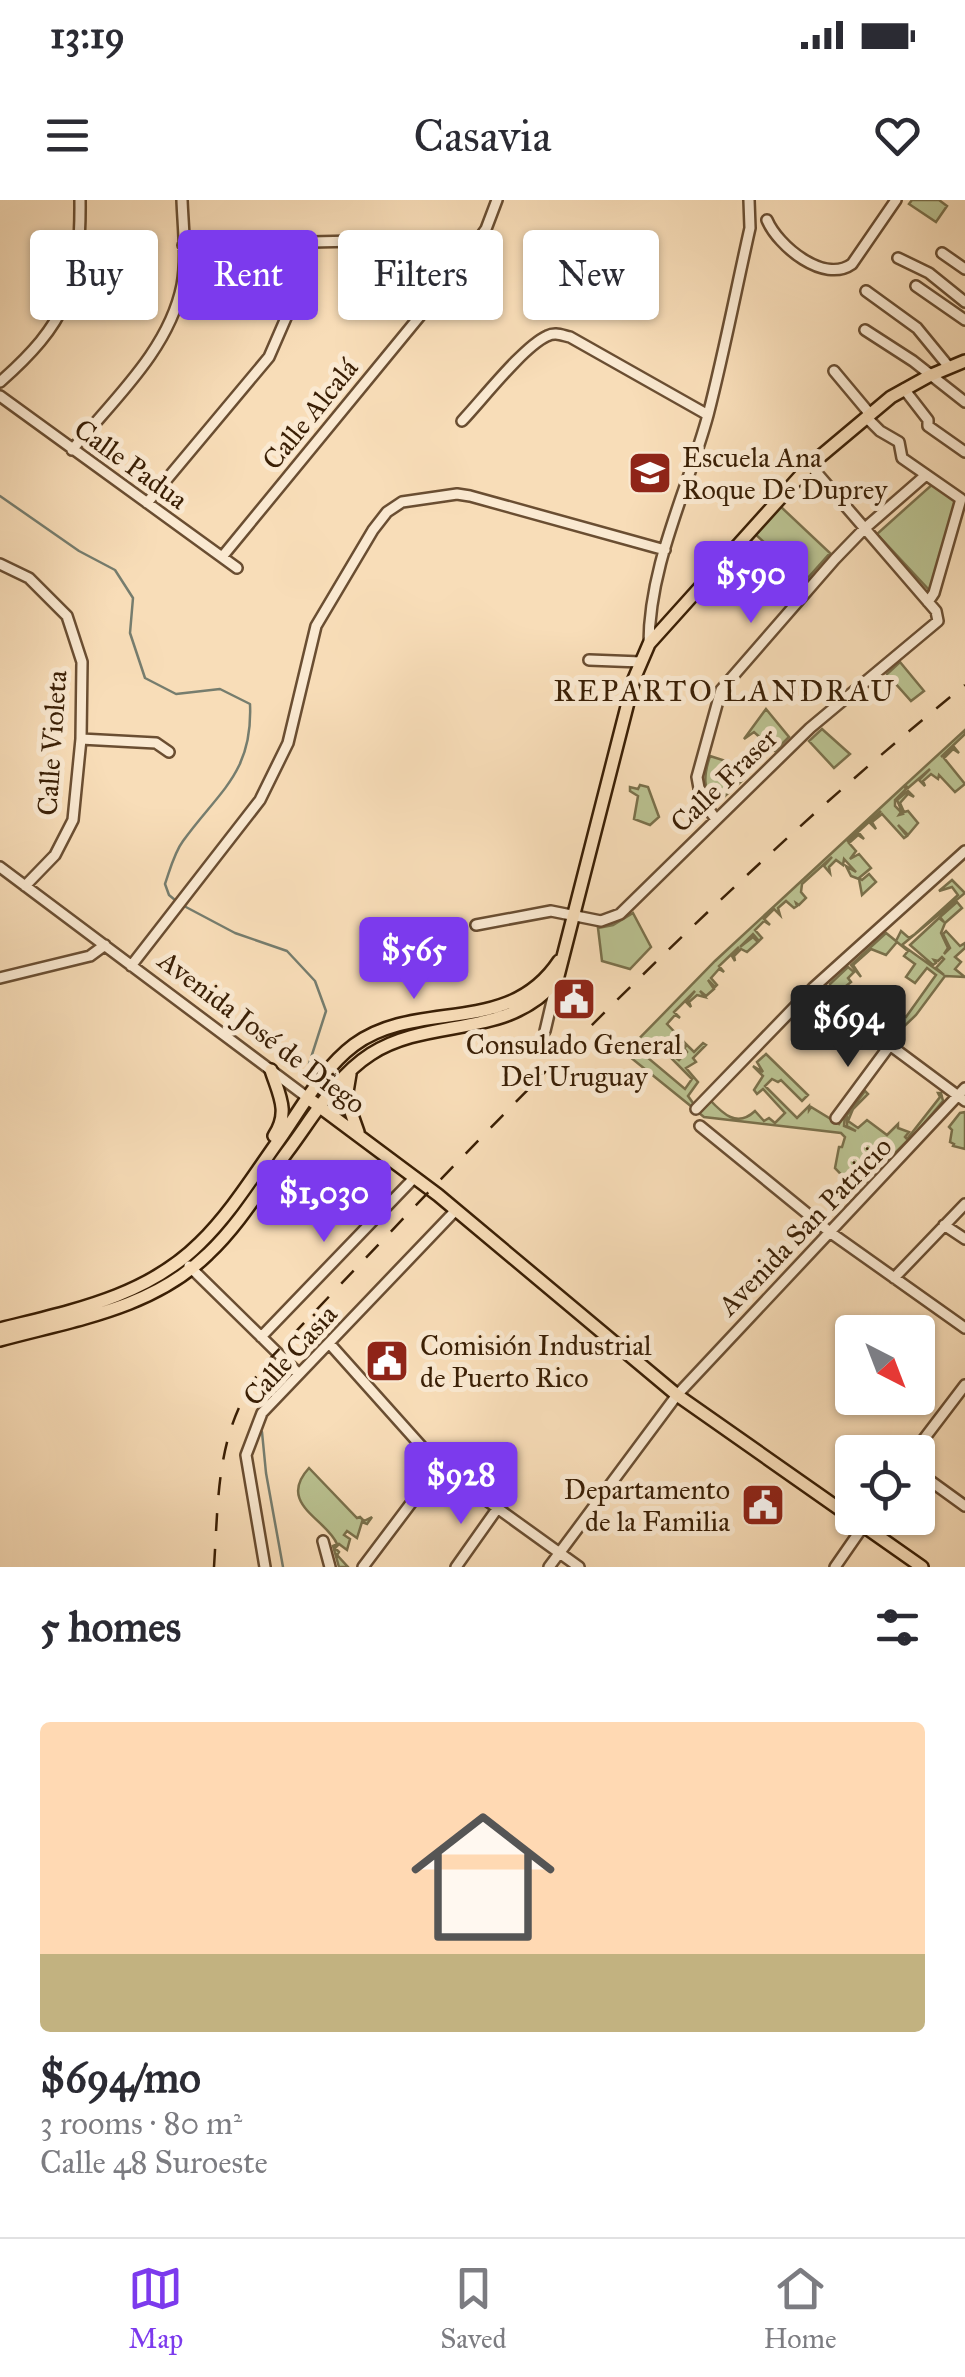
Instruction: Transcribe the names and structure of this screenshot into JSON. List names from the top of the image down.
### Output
{
  "streets": {
    "main road": ["Avenida José de Diego"],
    "street": [
      "Calle Alcalá",
      "Calle Padua",
      "Calle Violeta",
      "Calle Fraser",
      "Avenida San Patricio",
      "Calle Casia"
    ]
  },
  "crossings": [
    ["Calle Alcalá", "Calle Padua"],
    ["Calle Violeta", "Avenida José de Diego"],
    ["Avenida José de Diego", "Avenida San Patricio"],
    ["Avenida José de Diego", "Calle Casia"]
  ],
  "districts": ["REPARTO LANDRAU"],
  "places": {
    "school or university": ["Escuela Ana Roque De Duprey"],
    "public building": ["Consulado General Del Uruguay", "Comisión Industrial de Puerto Rico", "Departamento de la Familia"]
  },
  "north": "bottom right",
  "page": {
    "status": "13:19",
    "header": "Casavia",
    "chip": [
      "Buy",
      "Rent",
      "Filters",
      "New"
    ],
    "price": [
      "$590",
      "$565",
      "$694",
      "$1,030",
      "$928"
    ],
    "heading": "5 homes",
    "list": [
      {
        "name": "$694/mo",
        "note": "3 rooms · 80 m² · Calle 48 Suroeste"
      }
    ],
    "tabs": ["Map", "Saved", "Home"]
  }
}
